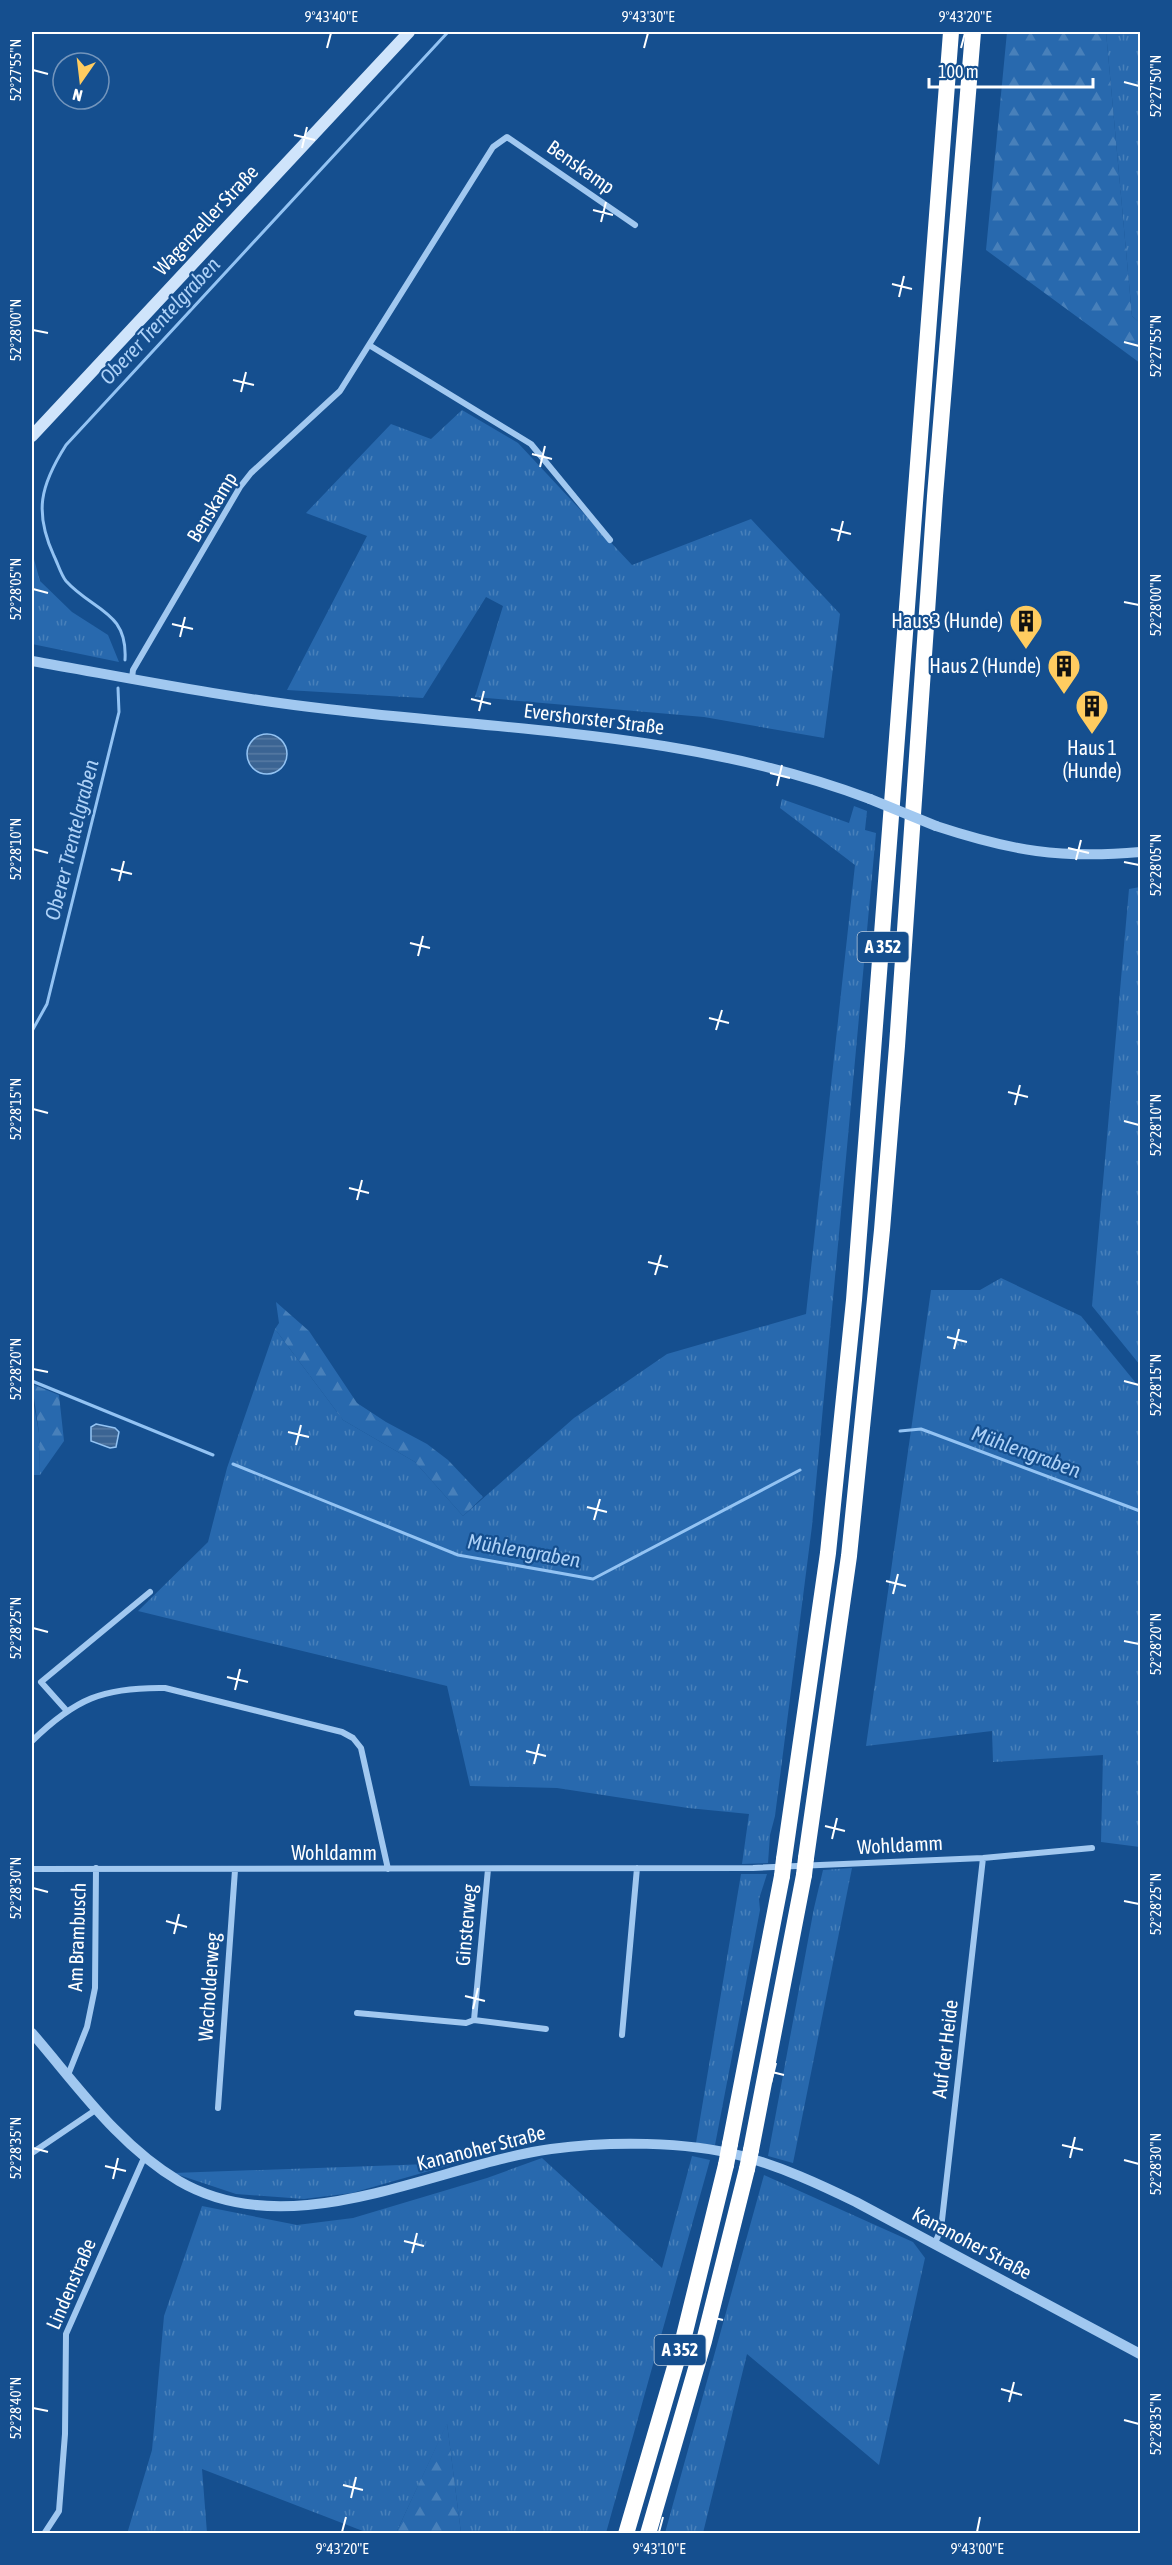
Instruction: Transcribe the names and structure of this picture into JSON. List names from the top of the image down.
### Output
{
  "streets": {
    "highway": ["A 352"],
    "main road": ["Wagenzeller Straße"],
    "street": [
      "Benskamp",
      "Evershorster Straße",
      "Wohldamm",
      "Ginsterweg",
      "Am Brambusch",
      "Wacholderweg",
      "Auf der Heide",
      "Kananoher Straße",
      "Lindenstraße"
    ]
  },
  "crossings": [
    ["Benskamp", "Evershorster Straße"],
    ["Wohldamm", "Ginsterweg"],
    ["Wohldamm", "Am Brambusch"],
    ["Wohldamm", "Wacholderweg"],
    ["Wohldamm", "Auf der Heide"],
    ["Am Brambusch", "Kananoher Straße"],
    ["Auf der Heide", "Kananoher Straße"],
    ["Kananoher Straße", "Lindenstraße"]
  ],
  "water": ["Oberer Trentelgraben", "Mühlengraben"],
  "places": {
    "building": ["Haus 3 (Hunde)", "Haus 2 (Hunde)", "Haus 1 (Hunde)"]
  },
  "scale_bar": "100 m",
  "north": "bottom",
  "coordinates": [
    "9°43'40\"E",
    "9°43'30\"E",
    "9°43'20\"E",
    "52°27'55\"N",
    "52°27'50\"N",
    "52°28'00\"N",
    "52°28'05\"N",
    "52°28'10\"N",
    "52°28'15\"N",
    "52°28'20\"N",
    "52°28'25\"N",
    "52°28'30\"N",
    "52°28'35\"N",
    "52°28'40\"N",
    "9°43'10\"E",
    "9°43'00\"E"
  ]
}
